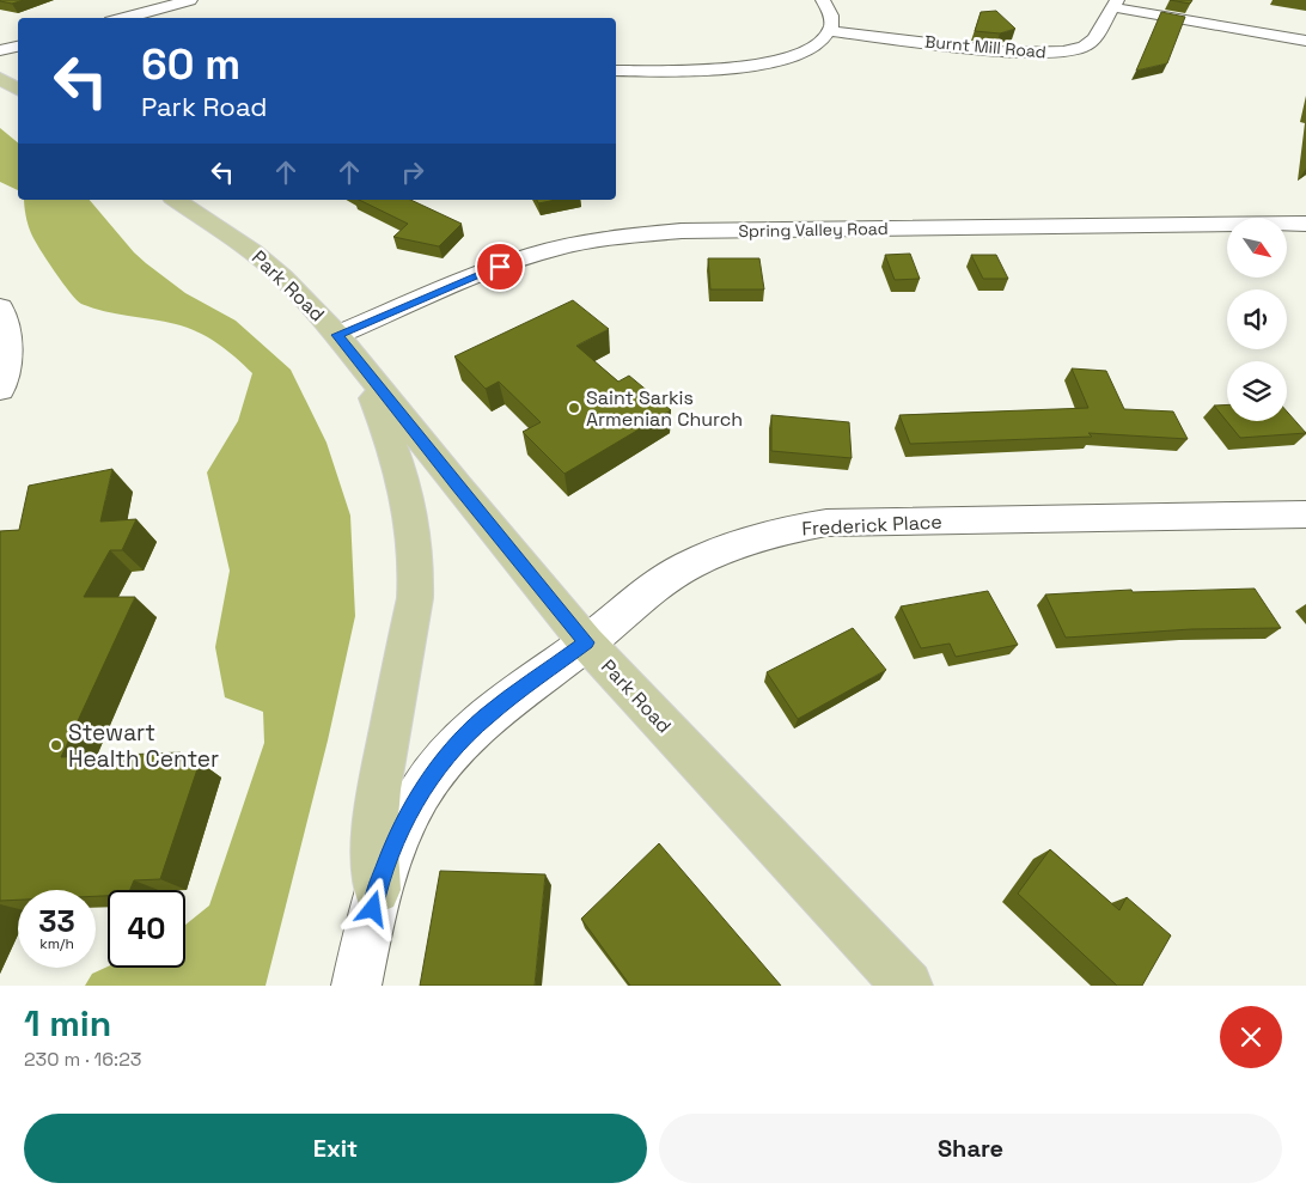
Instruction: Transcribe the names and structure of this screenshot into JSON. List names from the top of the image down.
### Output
{
  "streets": {
    "main road": ["Park Road"],
    "street": ["Burnt Mill Road", "Spring Valley Road", "Frederick Place"]
  },
  "crossings": [
    ["Spring Valley Road", "Park Road"],
    ["Park Road", "Frederick Place"]
  ],
  "places": ["Saint Sarkis Armenian Church", "Stewart Health Center"],
  "north": "bottom right",
  "page": {
    "turn": ["60 m", "Park Road"],
    "speed": "33 km/h",
    "limit": "40",
    "heading": ["1 min", "230 m · 16:23"],
    "buttons": ["Exit", "Share"]
  }
}
